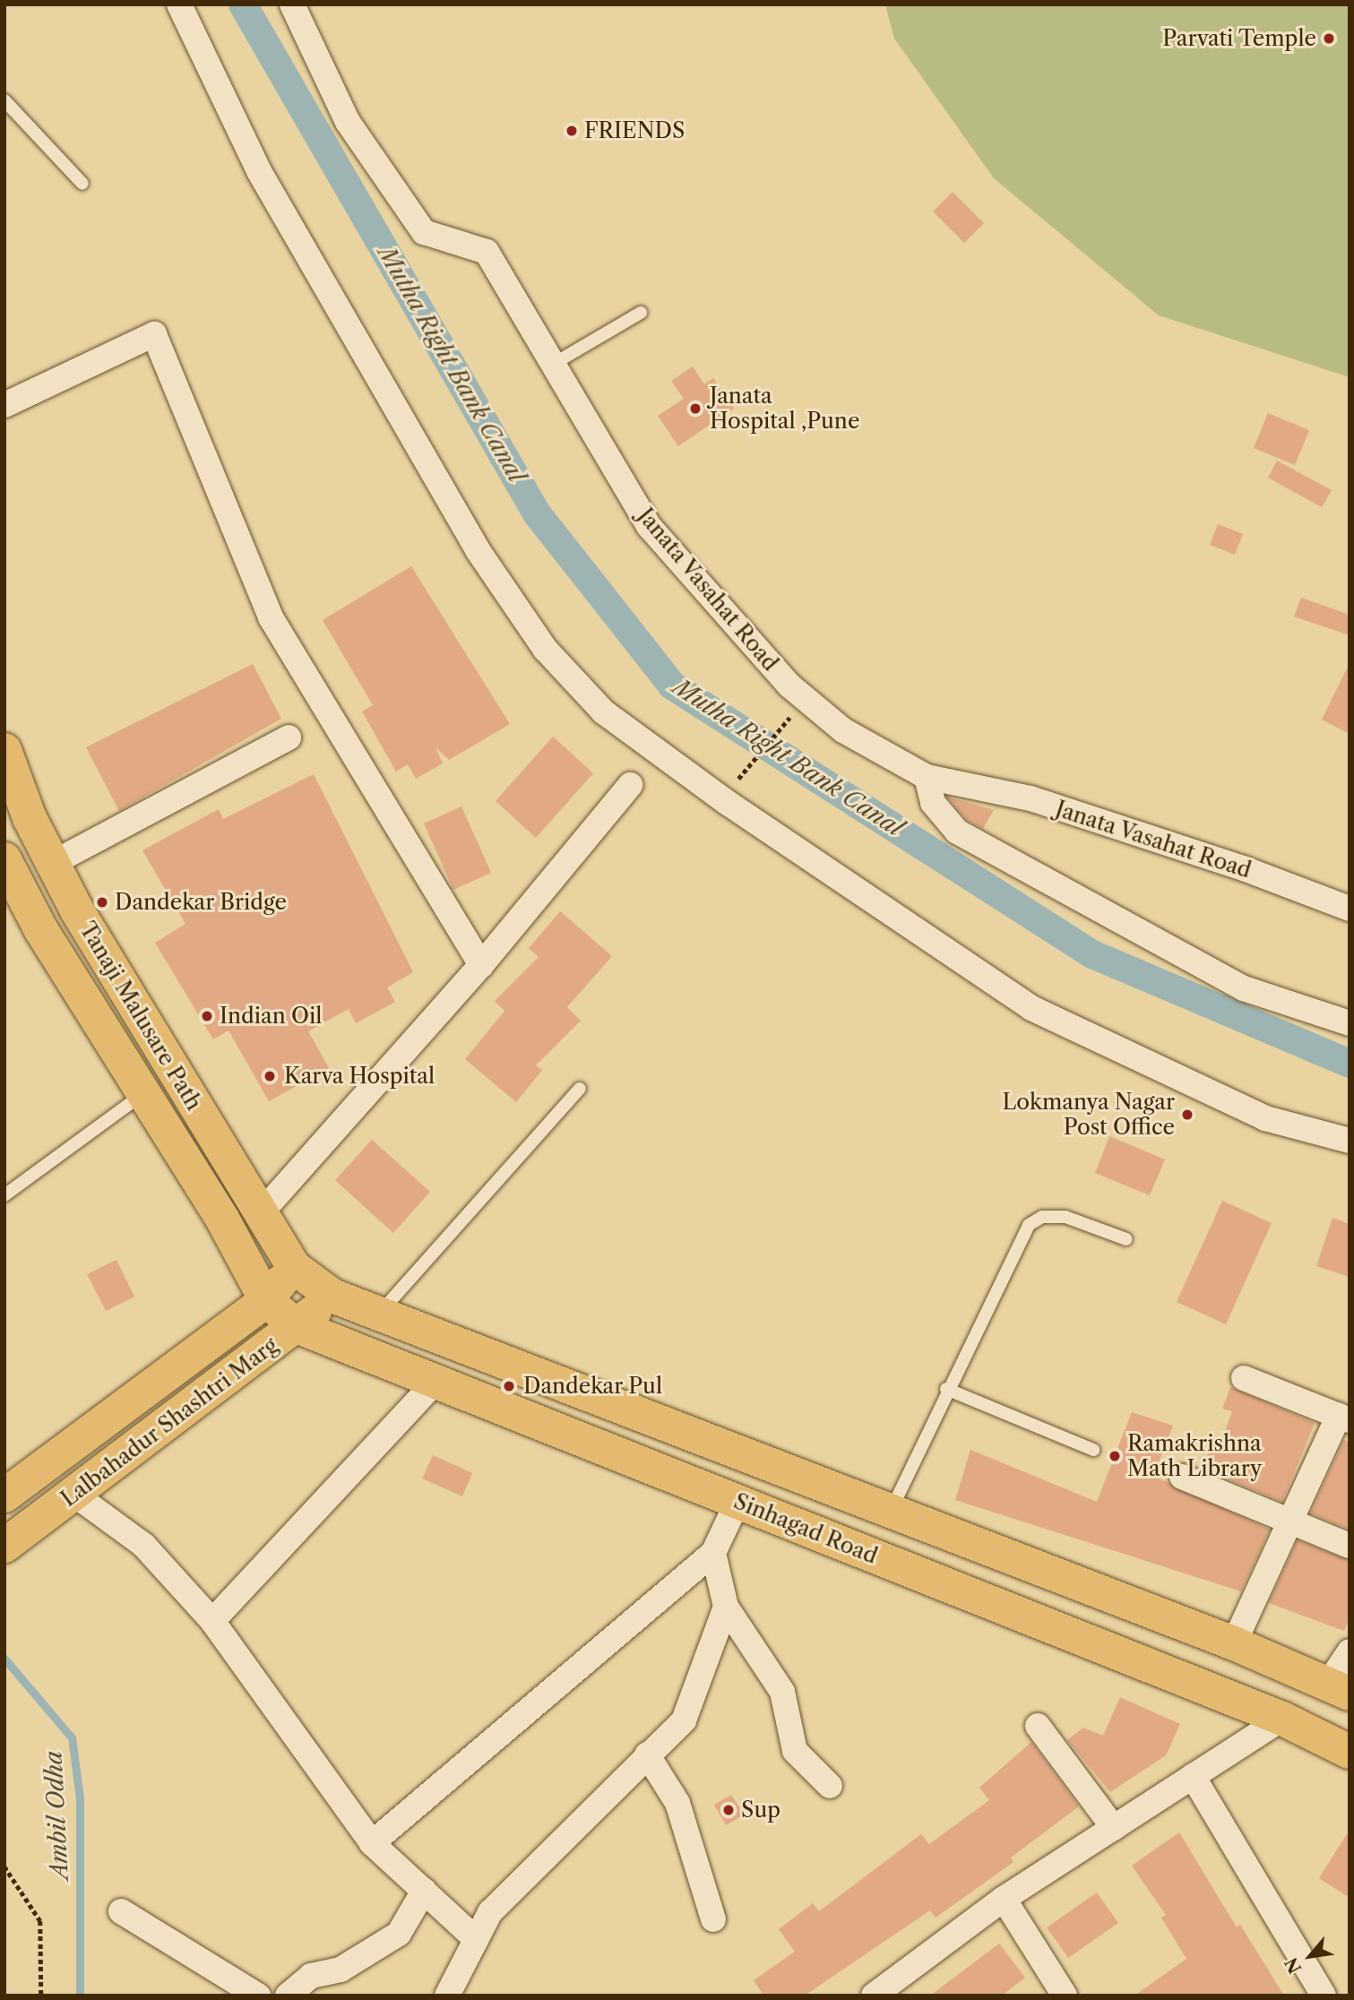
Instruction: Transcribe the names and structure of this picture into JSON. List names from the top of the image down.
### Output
{
  "streets": {
    "main road": ["Tanaji Malusare Path", "Lalbahadur Shashtri Marg", "Sinhagad Road"],
    "street": ["Janata Vasahat Road"]
  },
  "crossings": [
    ["Tanaji Malusare Path", "Lalbahadur Shashtri Marg"],
    ["Tanaji Malusare Path", "Sinhagad Road"],
    ["Lalbahadur Shashtri Marg", "Sinhagad Road"]
  ],
  "water": ["Mutha Right Bank Canal", "Ambil Odha"],
  "places": [
    "Parvati Temple",
    "FRIENDS",
    "Janata Hospital ,Pune",
    "Dandekar Bridge",
    "Indian Oil",
    "Karva Hospital",
    "Lokmanya Nagar Post Office",
    "Dandekar Pul",
    "Ramakrishna Math Library",
    "Sup"
  ],
  "north": "bottom left"
}
